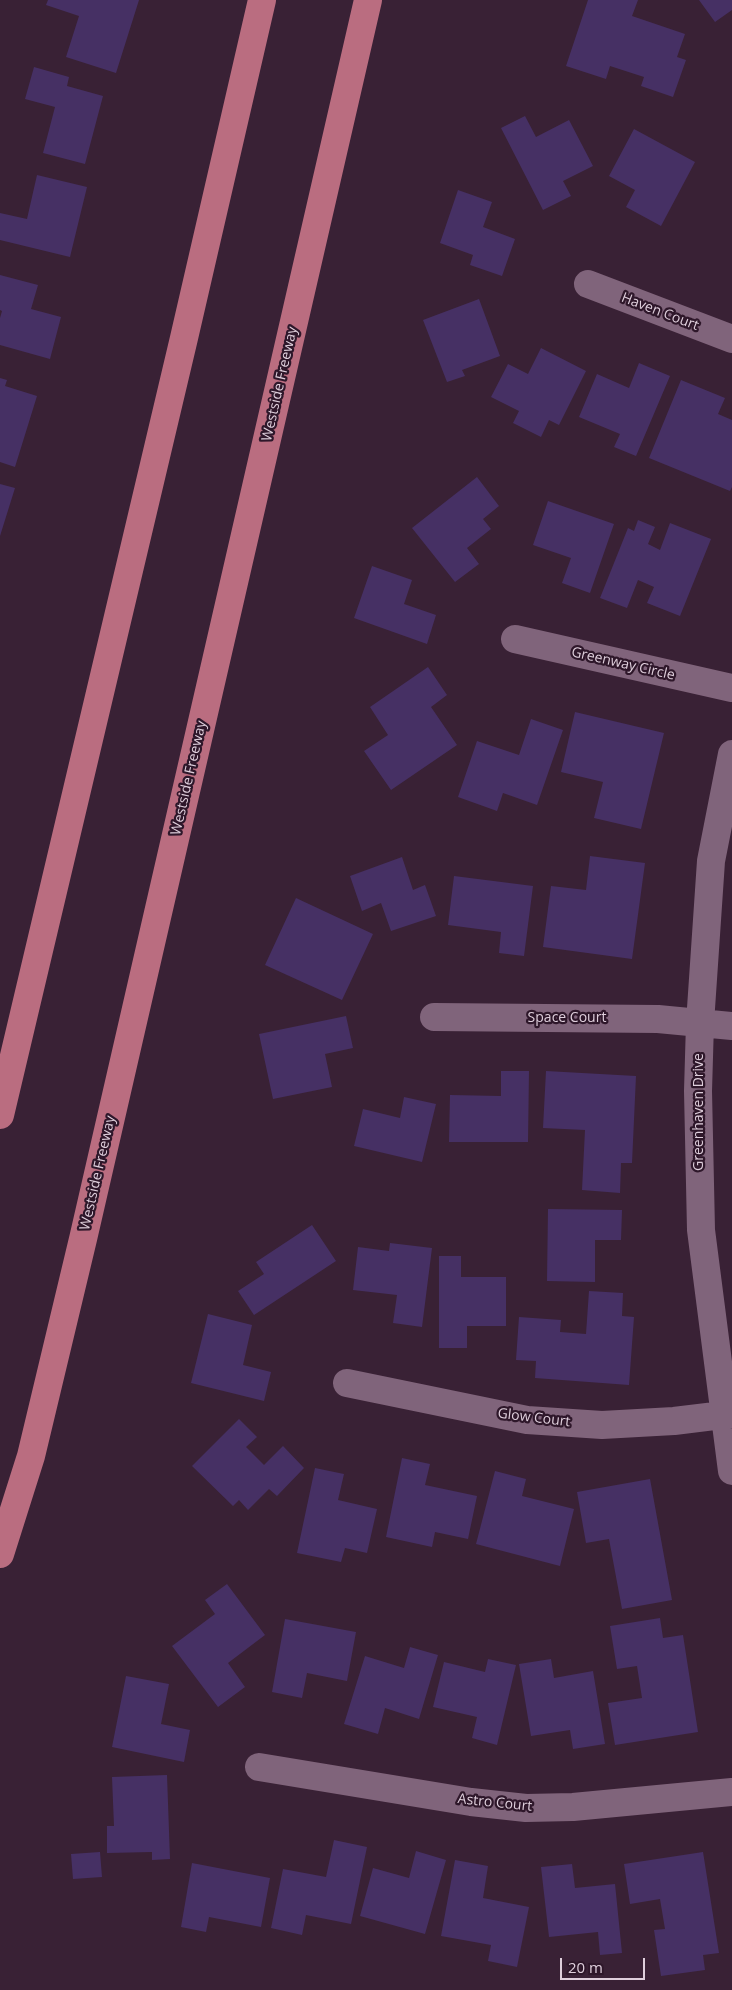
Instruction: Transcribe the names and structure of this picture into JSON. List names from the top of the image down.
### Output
{
  "streets": {
    "highway": ["Westside Freeway"],
    "street": [
      "Haven Court",
      "Greenway Circle",
      "Space Court",
      "Greenhaven Drive",
      "Glow Court",
      "Astro Court"
    ]
  },
  "crossings": [
    ["Space Court", "Greenhaven Drive"],
    ["Greenhaven Drive", "Glow Court"]
  ],
  "scale_bar": "20 m"
}
